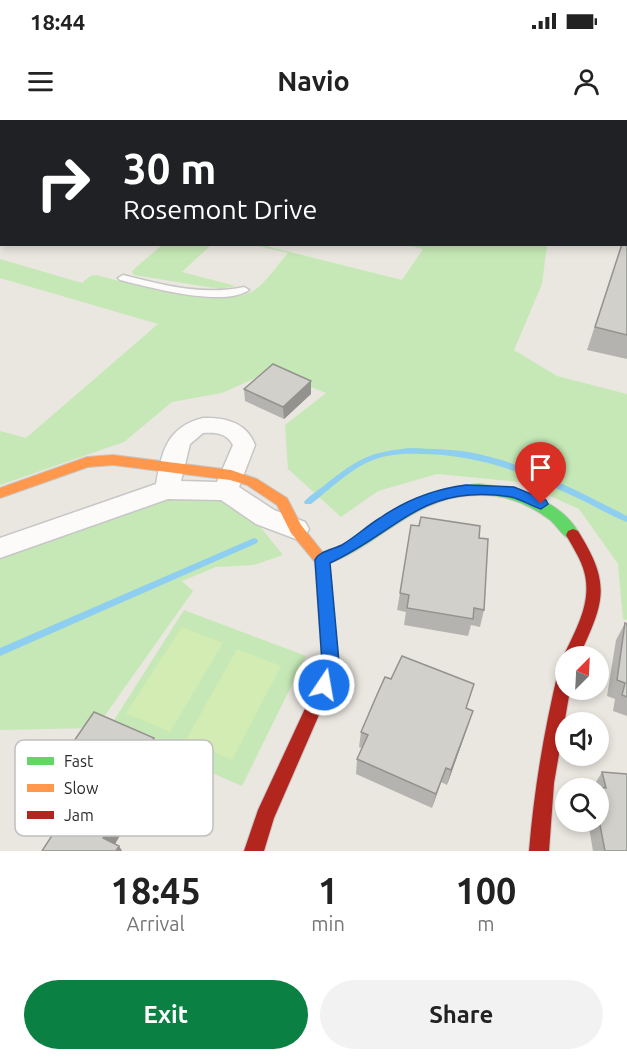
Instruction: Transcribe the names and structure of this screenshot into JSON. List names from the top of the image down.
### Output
{
  "legend": ["Fast", "Slow", "Jam"],
  "north": "top right",
  "page": {
    "status": "18:44",
    "header": "Navio",
    "turn": ["30 m", "Rosemont Drive"],
    "eta": [
      "18:45",
      "Arrival",
      "1",
      "min",
      "100",
      "m"
    ],
    "buttons": ["Exit", "Share"]
  }
}
